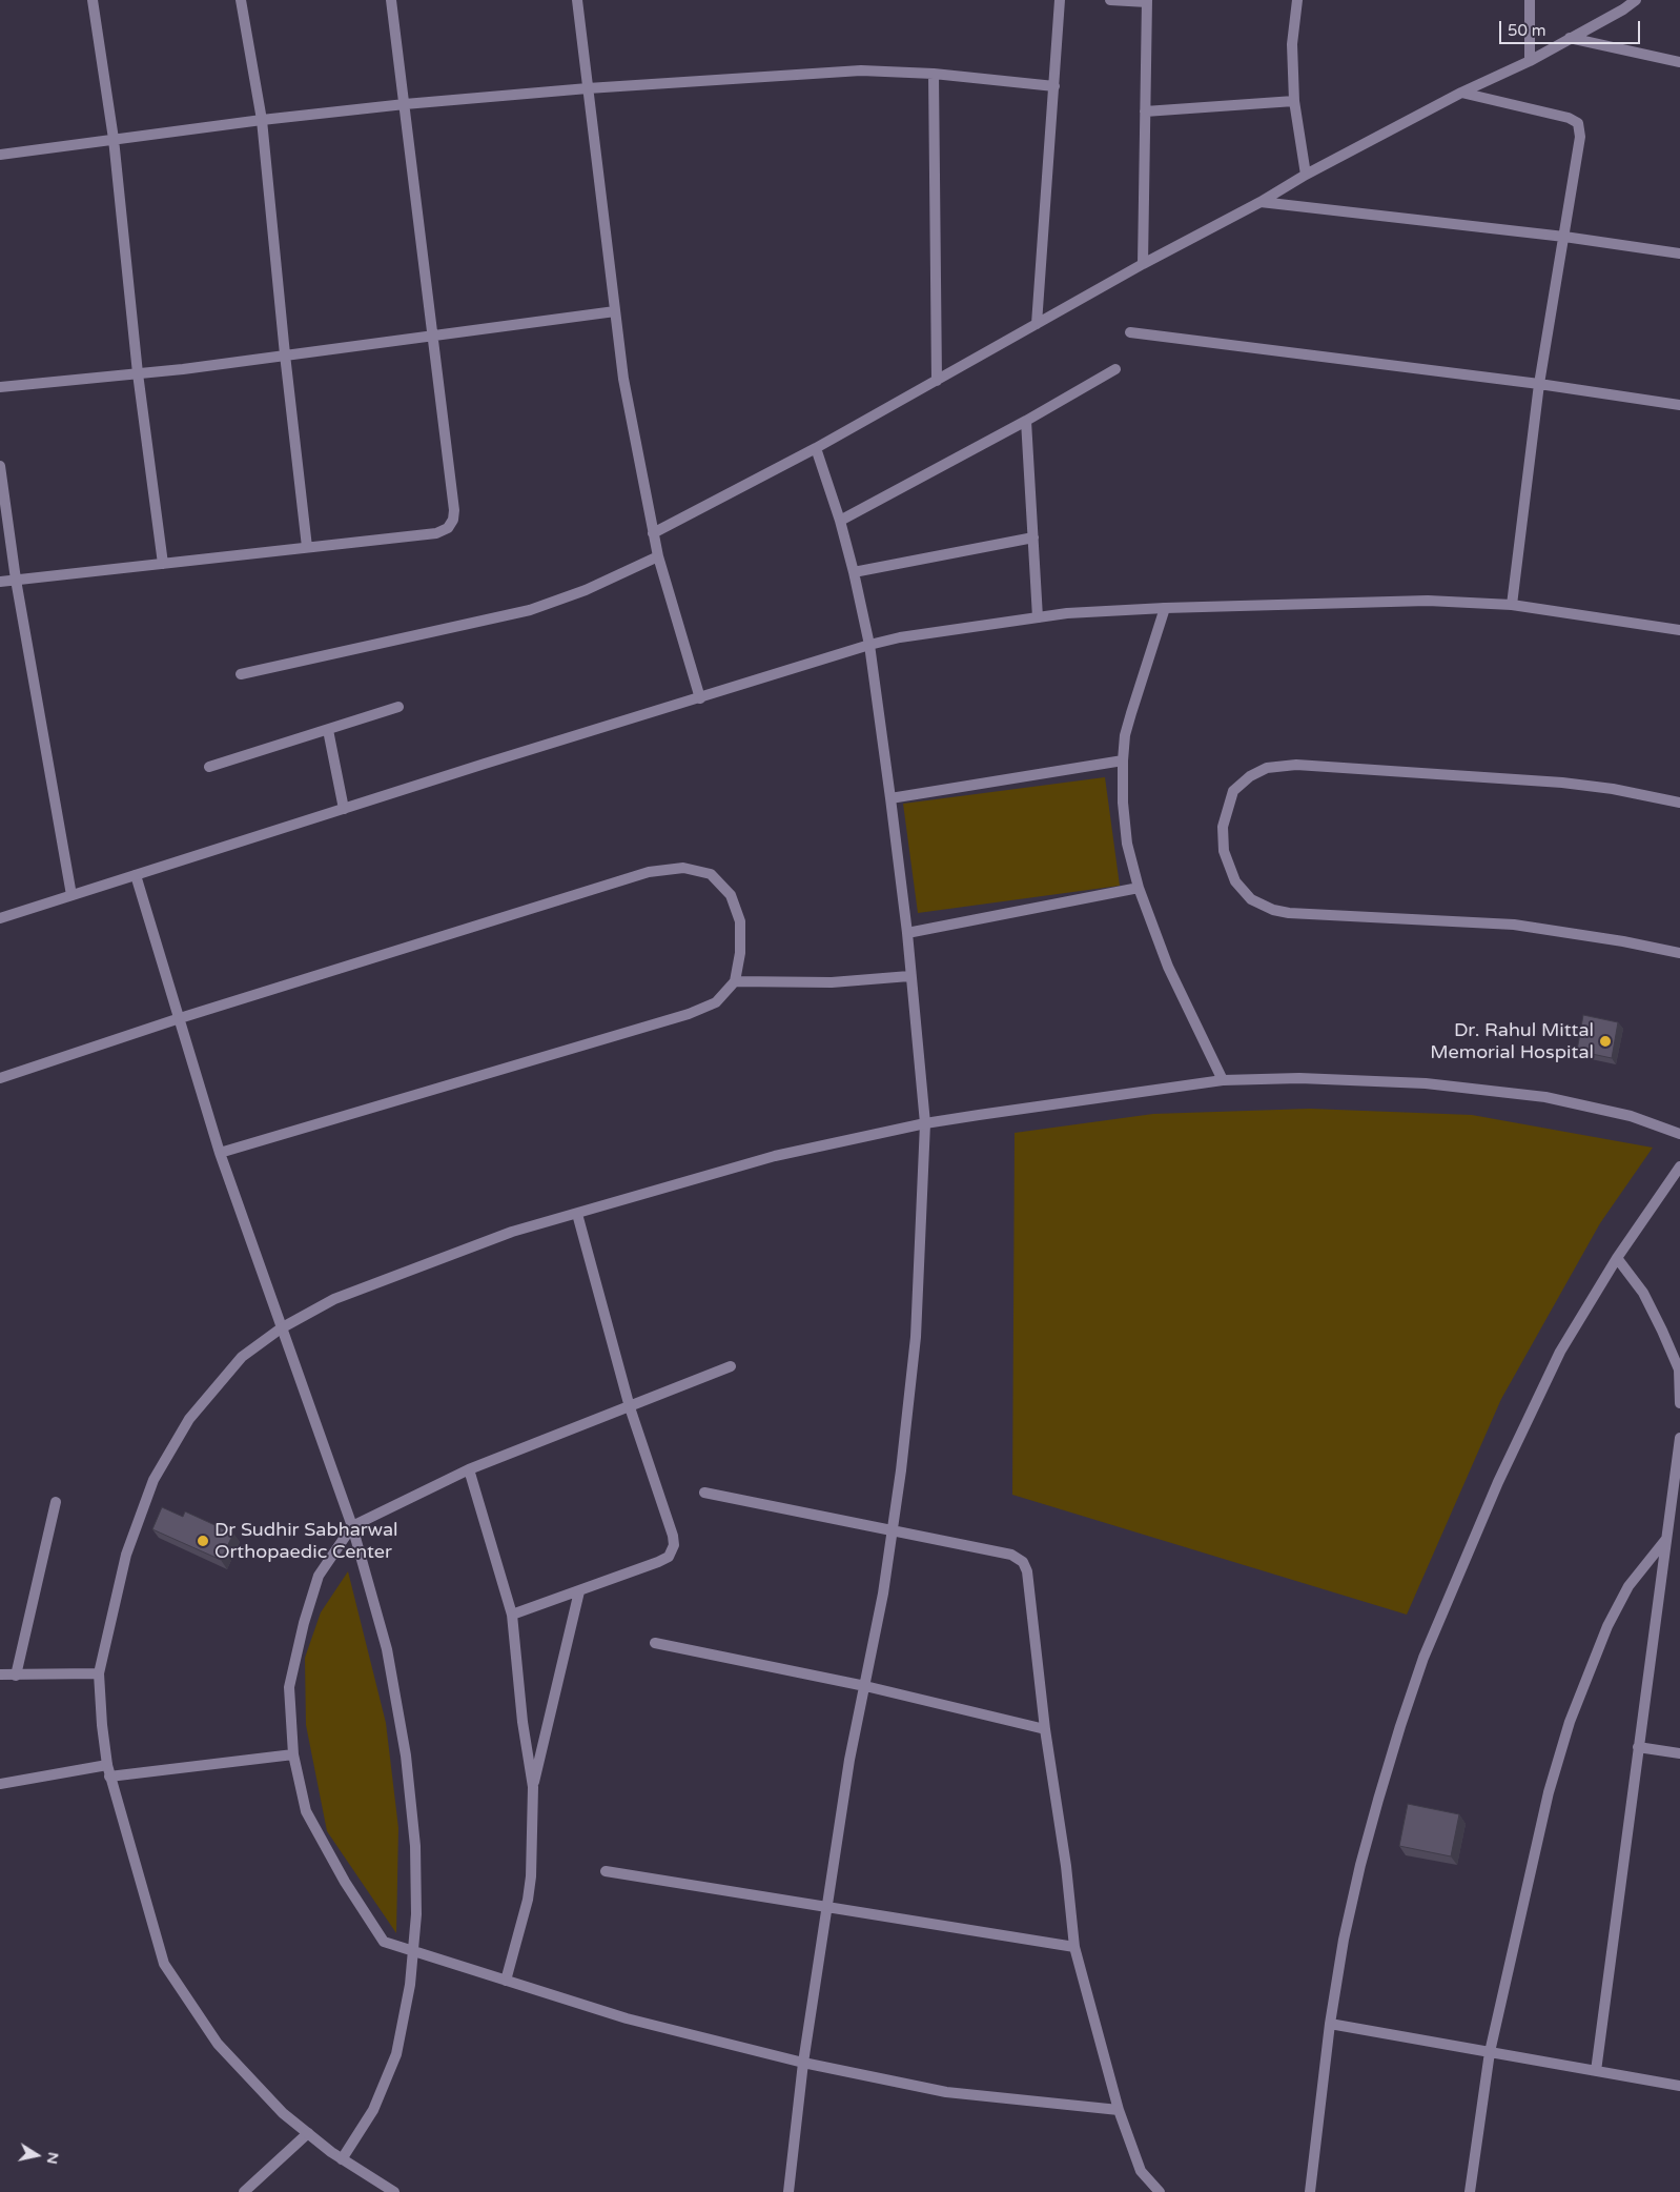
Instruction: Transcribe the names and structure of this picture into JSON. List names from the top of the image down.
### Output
{
  "places": ["Dr. Rahul Mittal Memorial Hospital", "Dr Sudhir Sabharwal Orthopaedic Center"],
  "scale_bar": "50 m",
  "north": "right"
}
